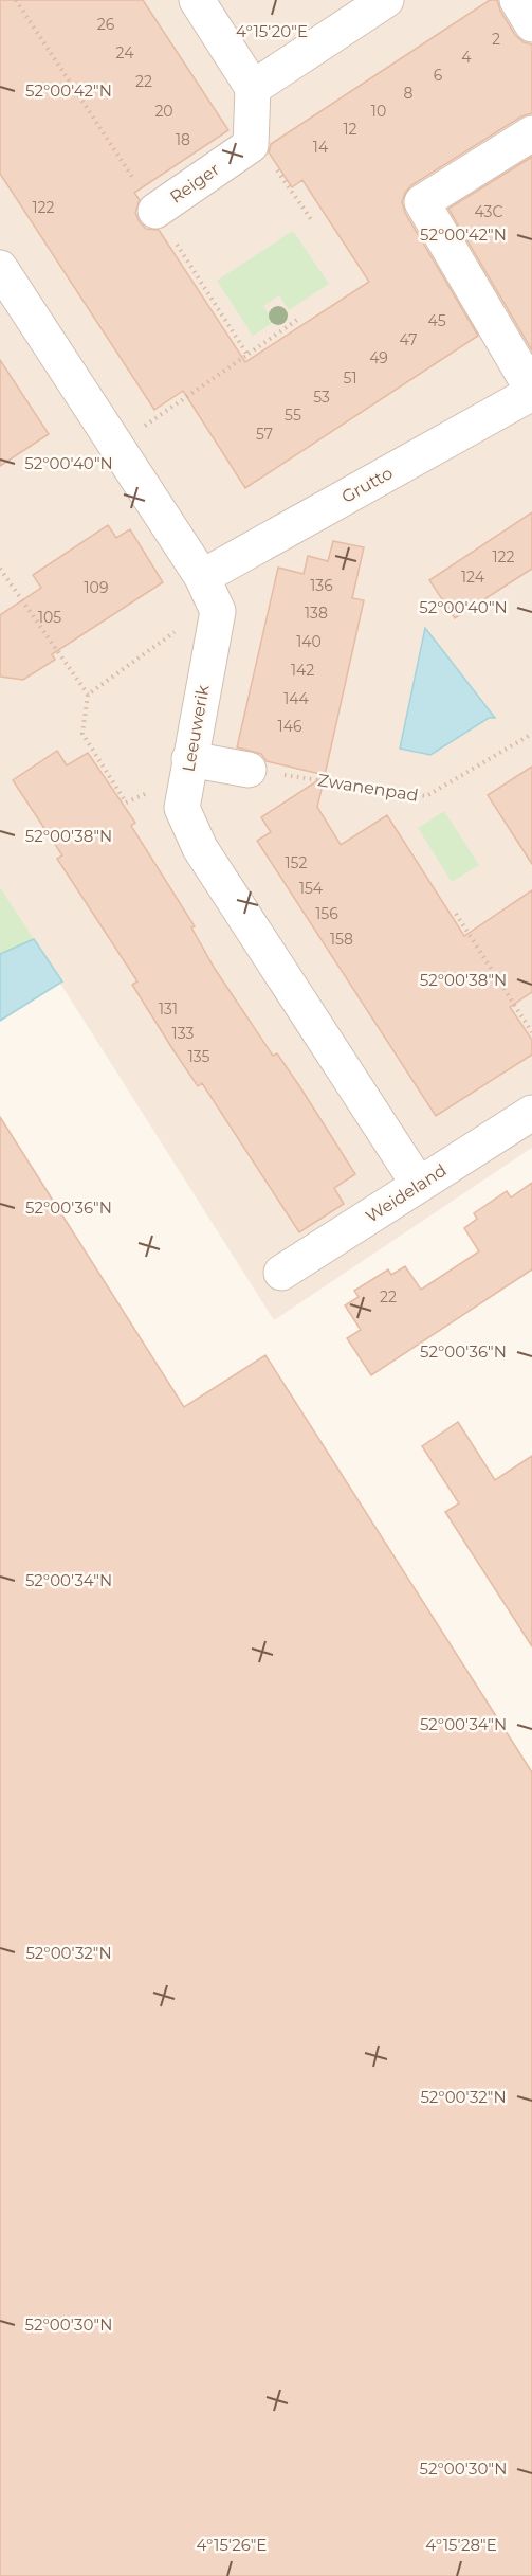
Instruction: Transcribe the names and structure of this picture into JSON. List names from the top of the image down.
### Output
{
  "streets": {
    "street": [
      "Reiger",
      "Grutto",
      "Leeuwerik",
      "Weideland"
    ],
    "path": ["Zwanenpad"]
  },
  "crossings": [
    ["Grutto", "Leeuwerik"],
    ["Leeuwerik", "Weideland"]
  ],
  "house_numbers": [
    "26",
    "2",
    "24",
    "4",
    "6",
    "22",
    "8",
    "20",
    "10",
    "12",
    "18",
    "14",
    "122",
    "43C",
    "45",
    "47",
    "49",
    "51",
    "53",
    "55",
    "57",
    "122",
    "124",
    "136",
    "109",
    "138",
    "105",
    "140",
    "142",
    "144",
    "146",
    "152",
    "154",
    "156",
    "158",
    "131",
    "133",
    "135",
    "22"
  ],
  "coordinates": [
    "4°15'20\"E",
    "52°00'42\"N",
    "52°00'40\"N",
    "52°00'38\"N",
    "52°00'36\"N",
    "52°00'34\"N",
    "52°00'32\"N",
    "52°00'30\"N",
    "4°15'26\"E",
    "4°15'28\"E"
  ]
}
